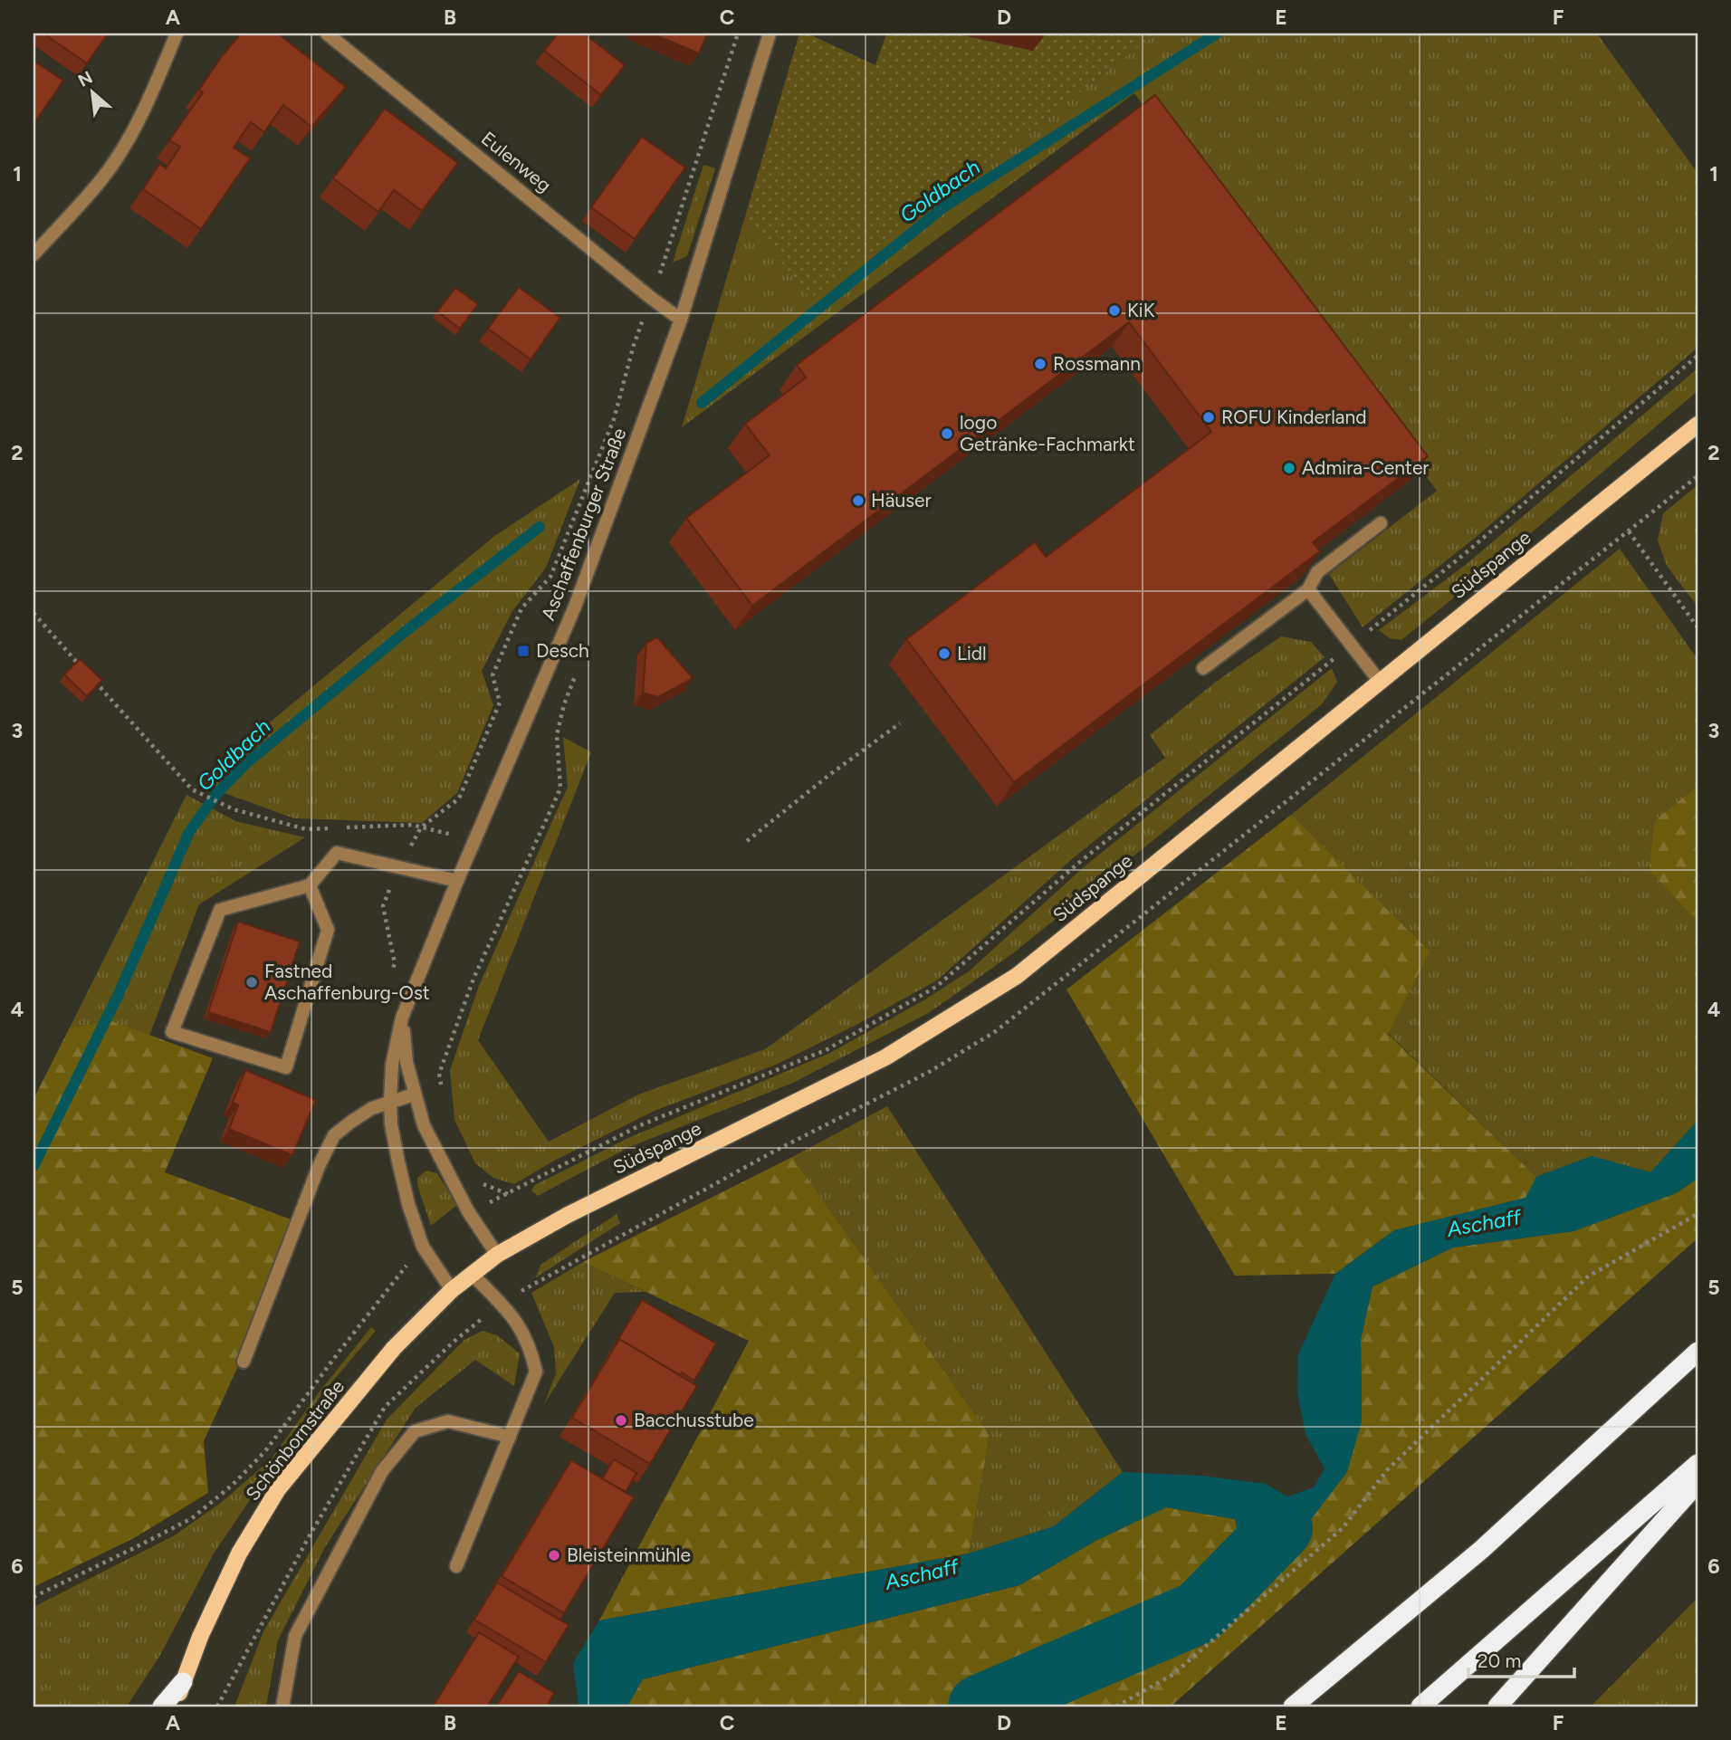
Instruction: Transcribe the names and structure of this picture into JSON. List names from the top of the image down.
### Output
{
  "streets": {
    "main road": ["Südspange", "Schönbornstraße"],
    "street": ["Eulenweg", "Aschaffenburger Straße"]
  },
  "crossings": [
    ["Eulenweg", "Aschaffenburger Straße"],
    ["Aschaffenburger Straße", "Südspange"],
    ["Aschaffenburger Straße", "Schönbornstraße"],
    ["Südspange", "Schönbornstraße"]
  ],
  "water": ["Goldbach", "Aschaff"],
  "places": {
    "other": [
      "KiK",
      "Rossmann",
      "ROFU Kinderland",
      "logo Getränke-Fachmarkt",
      "Admira-Center",
      "Häuser",
      "Lidl",
      "Fastned Aschaffenburg-Ost",
      "Bacchusstube",
      "Bleisteinmühle"
    ],
    "transit": ["Desch"]
  },
  "scale_bar": "20 m",
  "north": "top left",
  "grid": {
    "columns": [
      "A",
      "B",
      "C",
      "D",
      "E",
      "F"
    ],
    "rows": [
      "1",
      "2",
      "3",
      "4",
      "5",
      "6"
    ]
  }
}
